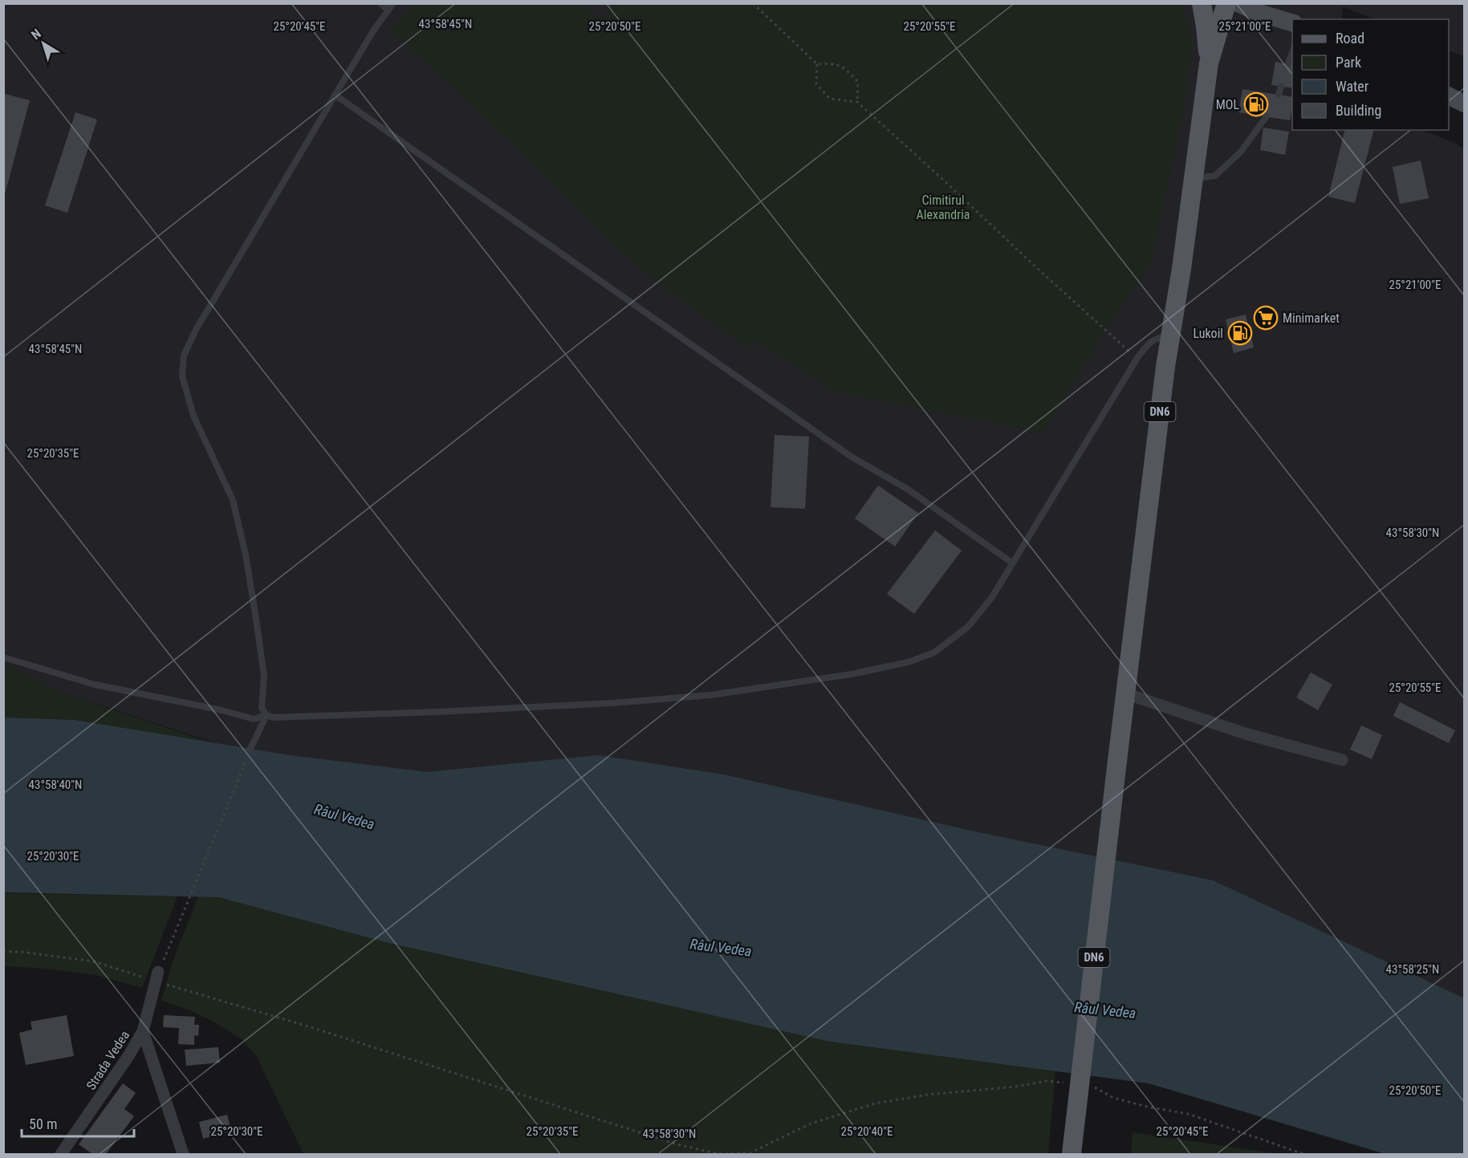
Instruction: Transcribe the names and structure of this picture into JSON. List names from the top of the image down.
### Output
{
  "streets": {
    "main road": ["DN6"],
    "street": ["Strada Vedea"]
  },
  "water": ["Râul Vedea"],
  "parks": ["Cimitirul Alexandria"],
  "places": {
    "fuel station": ["MOL", "Lukoil"],
    "supermarket": ["Minimarket"]
  },
  "legend": [
    "Road",
    "Park",
    "Water",
    "Building"
  ],
  "scale_bar": "50 m",
  "north": "top left",
  "coordinates": [
    "43°58'45\"N",
    "25°20'55\"E",
    "25°20'45\"E",
    "25°20'50\"E",
    "25°21'00\"E",
    "25°20'35\"E",
    "43°58'30\"N",
    "43°58'40\"N",
    "25°20'30\"E",
    "43°58'25\"N",
    "25°20'40\"E"
  ]
}
